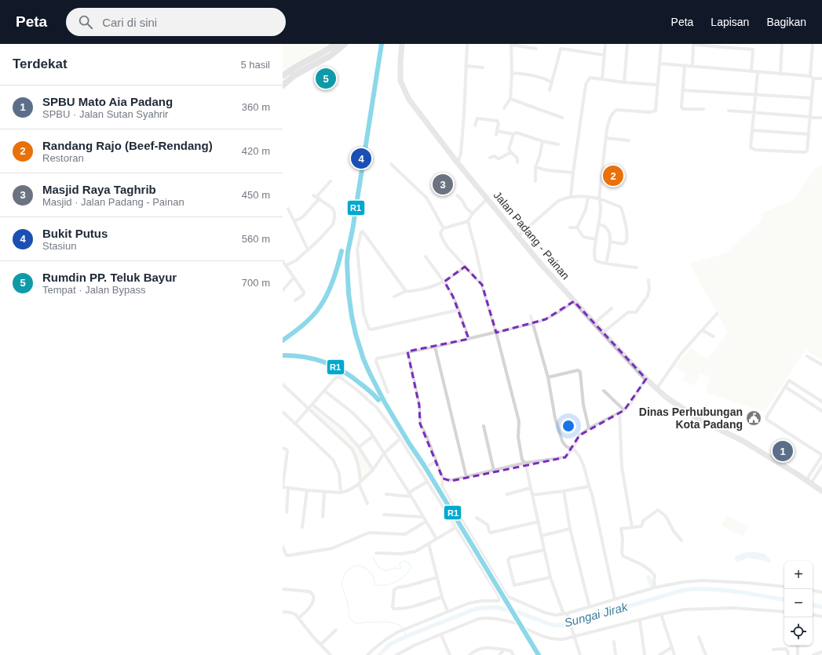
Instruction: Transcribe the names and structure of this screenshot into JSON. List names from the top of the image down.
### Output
{
  "streets": {
    "main road": ["Jalan Padang - Painan"]
  },
  "water": ["Sungai Jirak"],
  "places": {
    "public building": ["Dinas Perhubungan Kota Padang"]
  },
  "lines": ["transit line R1"],
  "page": {
    "header": "Peta",
    "search": "Cari di sini",
    "nav": ["Peta", "Lapisan", "Bagikan"],
    "heading": ["Terdekat", "5 hasil"],
    "pins": [
      "5",
      "4",
      "2",
      "3",
      "1"
    ],
    "list": [
      {
        "mark": "1",
        "name": "SPBU Mato Aia Padang",
        "note": "SPBU · Jalan Sutan Syahrir",
        "value": "360 m"
      },
      {
        "mark": "2",
        "name": "Randang Rajo (Beef-Rendang)",
        "note": "Restoran",
        "value": "420 m"
      },
      {
        "mark": "3",
        "name": "Masjid Raya Taghrib",
        "note": "Masjid · Jalan Padang - Painan",
        "value": "450 m"
      },
      {
        "mark": "4",
        "name": "Bukit Putus",
        "note": "Stasiun",
        "value": "560 m"
      },
      {
        "mark": "5",
        "name": "Rumdin PP. Teluk Bayur",
        "note": "Tempat · Jalan Bypass",
        "value": "700 m"
      }
    ],
    "map_buttons": ["+", "−"]
  }
}
